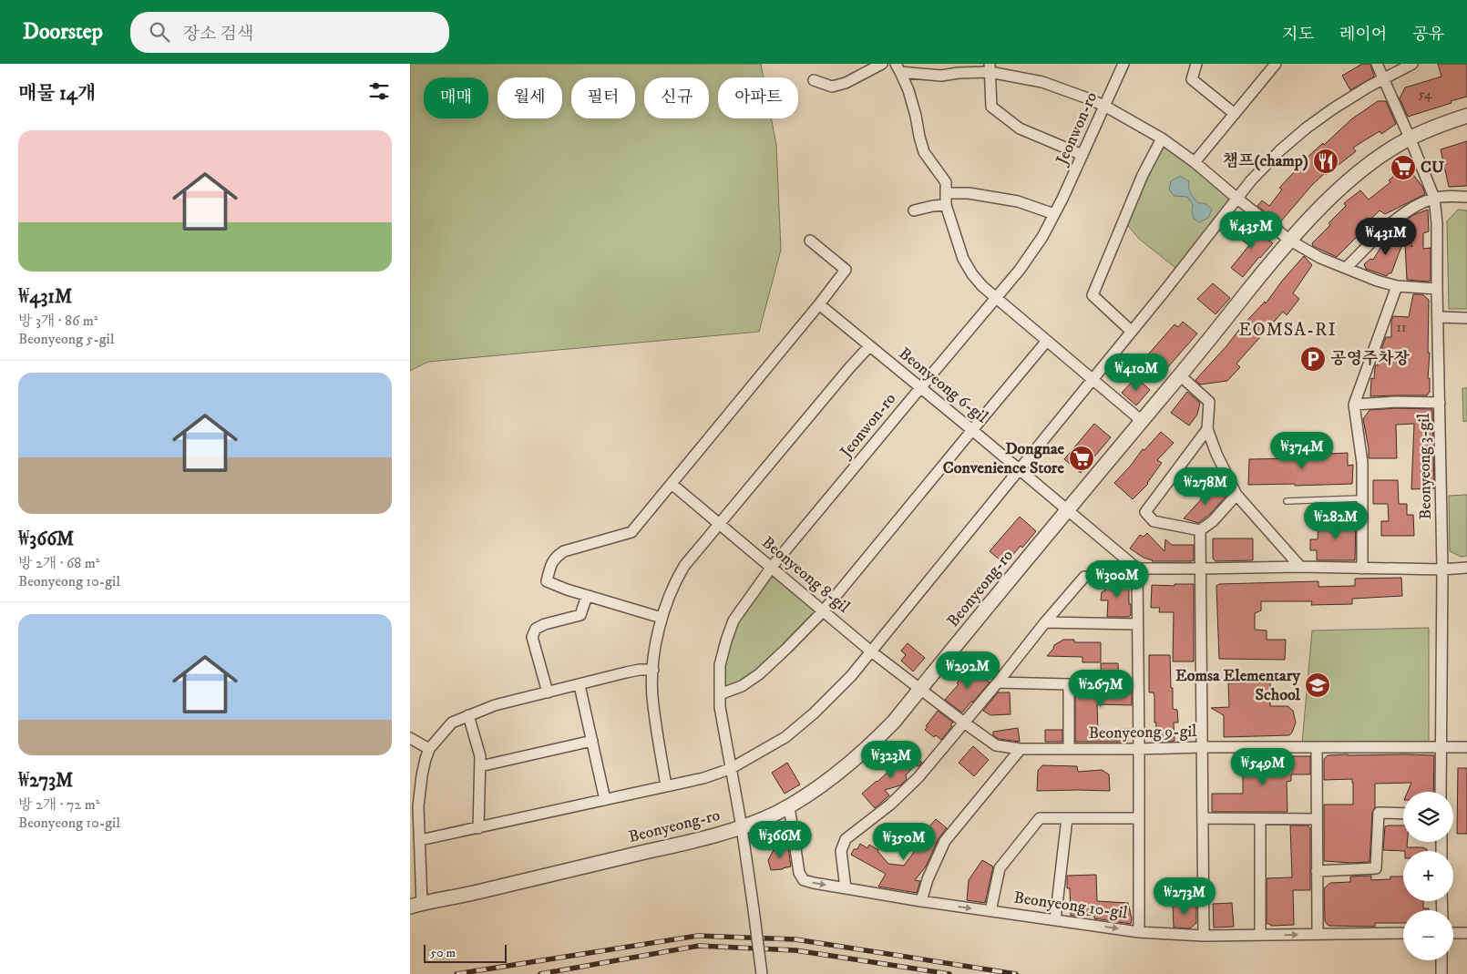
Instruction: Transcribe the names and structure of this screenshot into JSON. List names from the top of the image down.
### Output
{
  "streets": {
    "street": [
      "Jeonwon-ro",
      "Beonyeong 6-gil",
      "Beonyeong 3-gil",
      "Beonyeong 8-gil",
      "Beonyeong-ro",
      "Beonyeong 9-gil",
      "Beonyeong 10-gil"
    ]
  },
  "crossings": [
    ["Jeonwon-ro", "Beonyeong 6-gil"],
    ["Jeonwon-ro", "Beonyeong 8-gil"],
    ["Jeonwon-ro", "Beonyeong-ro"],
    ["Beonyeong 6-gil", "Beonyeong-ro"],
    ["Beonyeong 3-gil", "Beonyeong-ro"],
    ["Beonyeong 3-gil", "Beonyeong 9-gil"],
    ["Beonyeong 8-gil", "Beonyeong-ro"],
    ["Beonyeong 8-gil", "Beonyeong 9-gil"],
    ["Beonyeong-ro", "Beonyeong 9-gil"],
    ["Beonyeong-ro", "Beonyeong 10-gil"]
  ],
  "one_way": ["Beonyeong 10-gil"],
  "districts": ["EOMSA-RI"],
  "places": {
    "restaurant": ["챔프(champ)"],
    "supermarket": ["CU", "Dongnae Convenience Store"],
    "parking": ["공영주차장"],
    "school or university": ["Eomsa Elementary School"]
  },
  "house_numbers": ["54", "11"],
  "scale_bar": "50 m",
  "page": {
    "header": "Doorstep",
    "search": "장소 검색",
    "nav": ["지도", "레이어", "공유"],
    "heading": "매물 14개",
    "chip": [
      "매매",
      "월세",
      "필터",
      "신규",
      "아파트"
    ],
    "list": [
      {
        "name": "₩431M",
        "note": "방 3개 · 86 m² · Beonyeong 5-gil"
      },
      {
        "name": "₩366M",
        "note": "방 2개 · 68 m² · Beonyeong 10-gil"
      },
      {
        "name": "₩273M",
        "note": "방 2개 · 72 m² · Beonyeong 10-gil"
      }
    ],
    "price": [
      "₩435M",
      "₩431M",
      "₩410M",
      "₩374M",
      "₩278M",
      "₩282M",
      "₩300M",
      "₩292M",
      "₩267M",
      "₩323M",
      "₩549M",
      "₩366M",
      "₩350M",
      "₩273M"
    ],
    "map_buttons": ["+", "−"],
    "scale": "50 m"
  }
}
